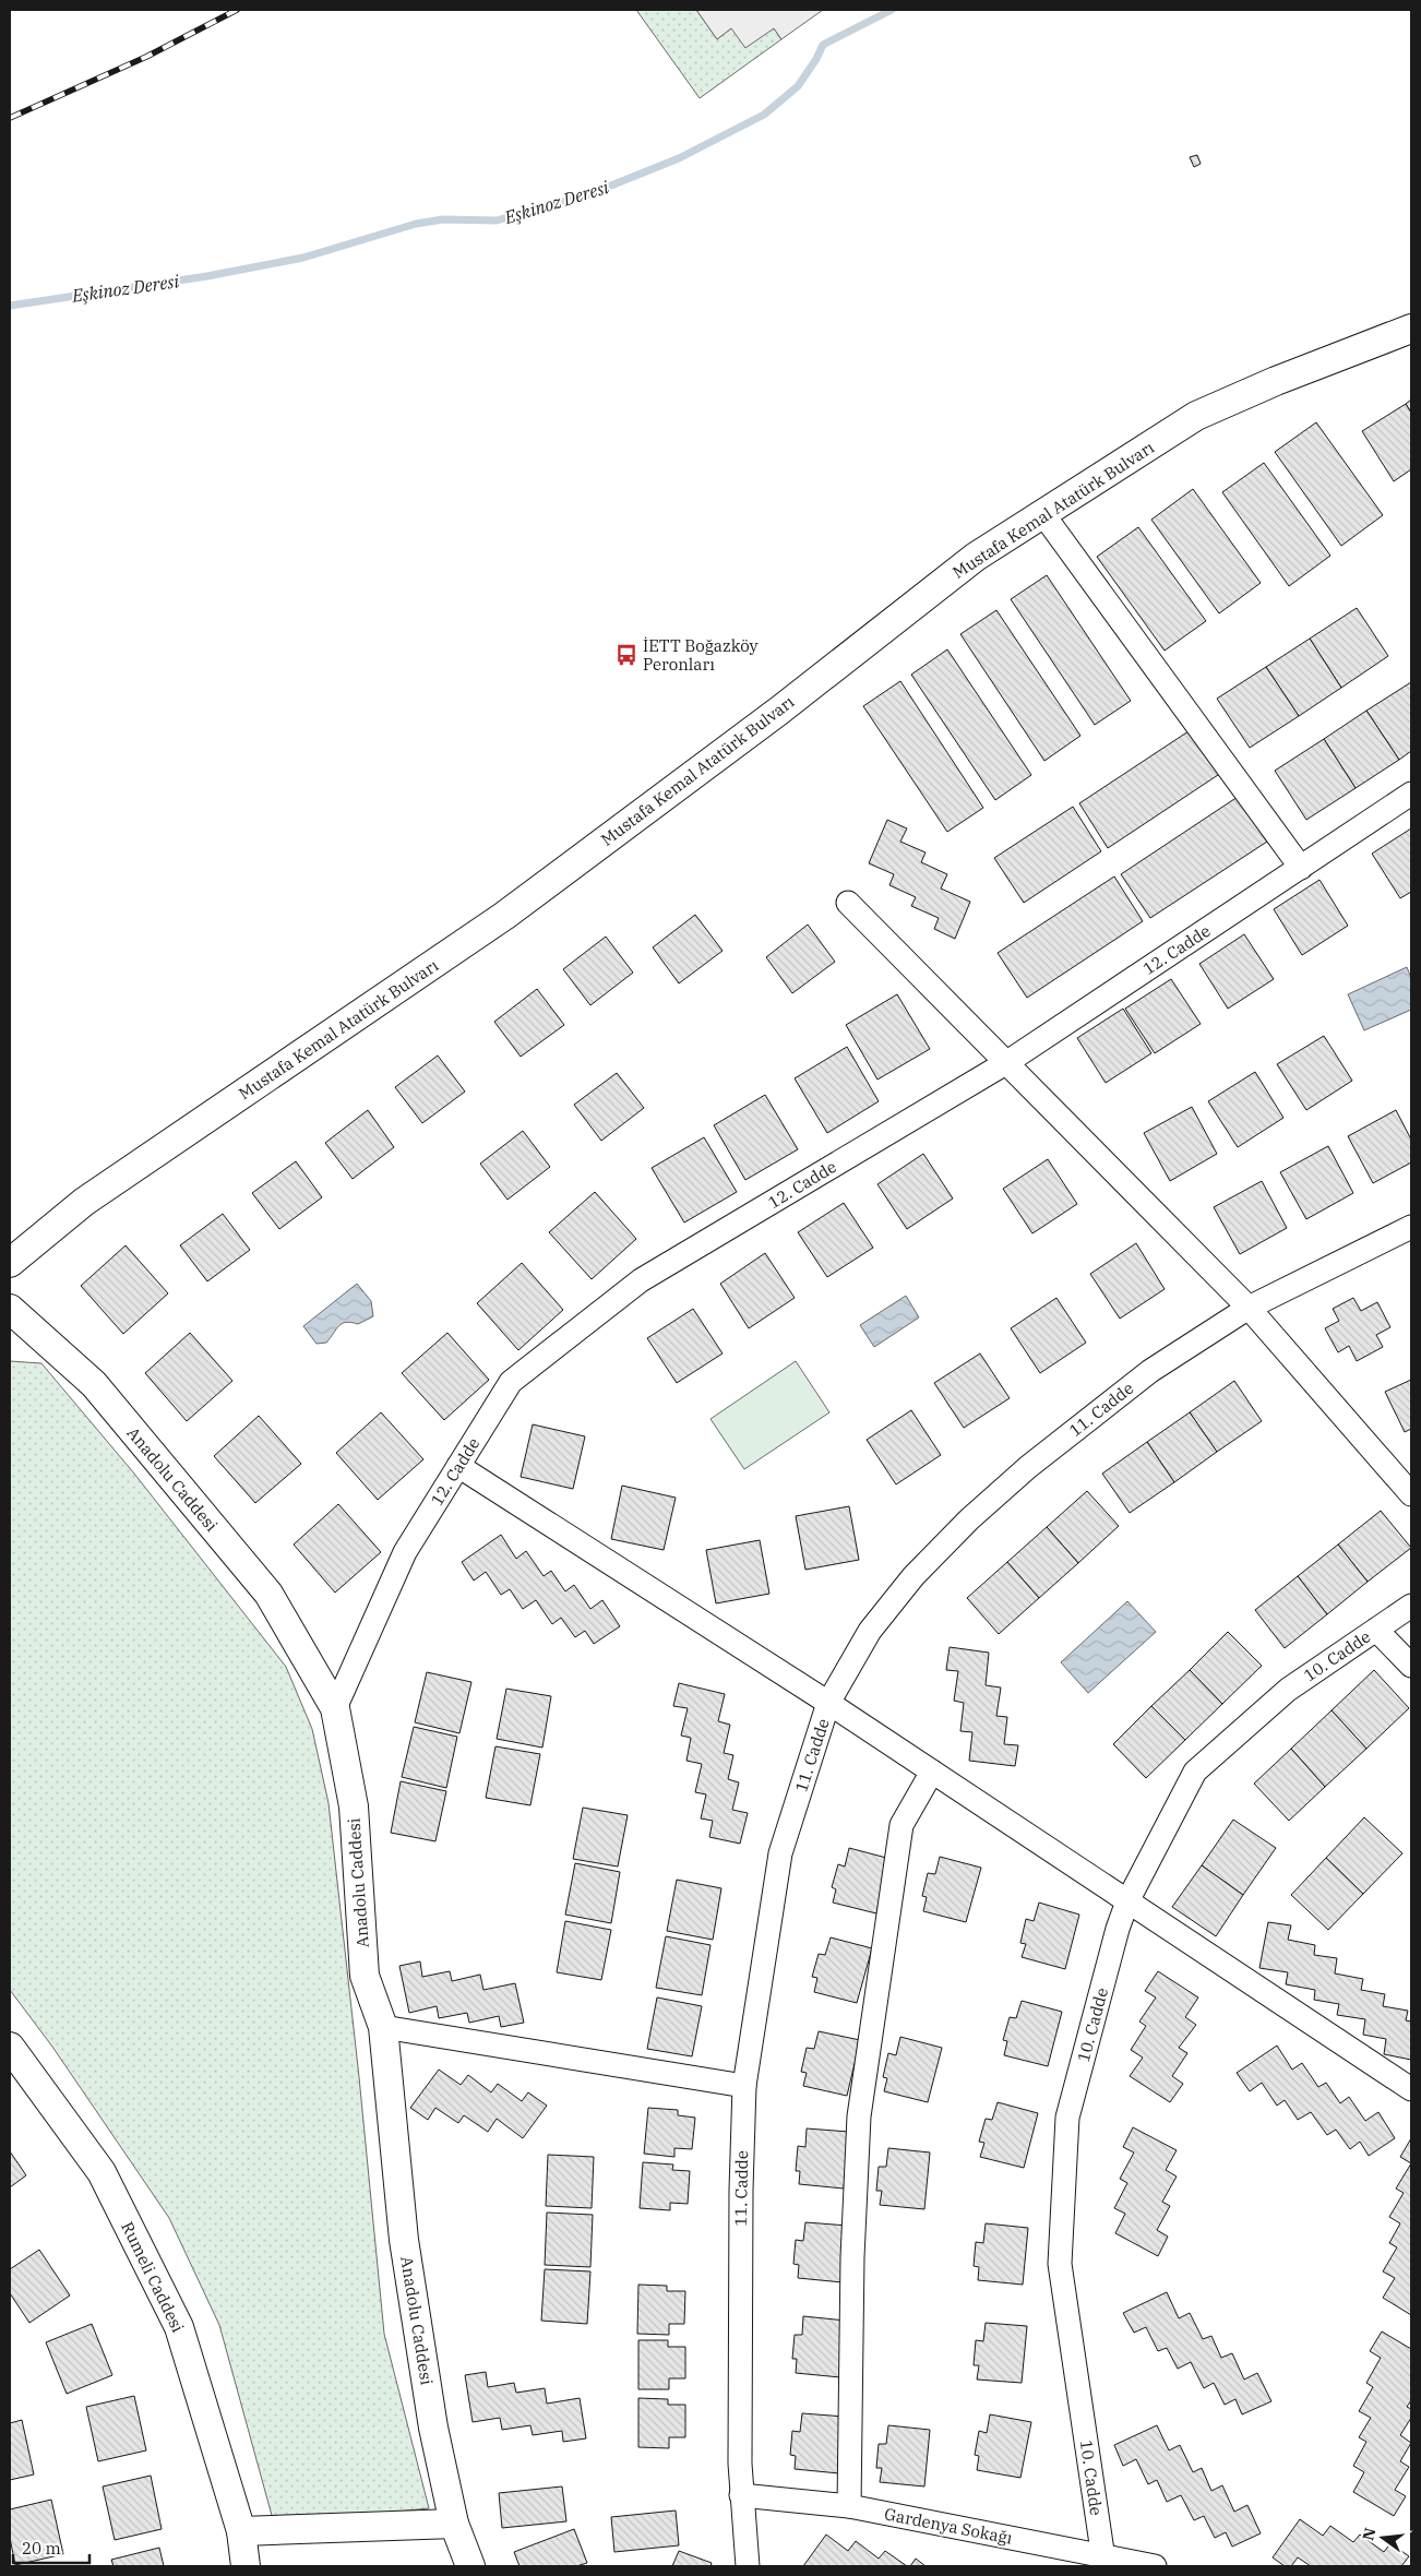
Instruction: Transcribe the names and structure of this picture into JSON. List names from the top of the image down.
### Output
{
  "streets": {
    "street": [
      "Mustafa Kemal Atatürk Bulvarı",
      "12. Cadde",
      "11. Cadde",
      "Anadolu Caddesi",
      "10. Cadde",
      "Rumeli Caddesi",
      "Gardenya Sokağı"
    ]
  },
  "crossings": [
    ["12. Cadde", "Anadolu Caddesi"],
    ["11. Cadde", "Gardenya Sokağı"],
    ["10. Cadde", "Gardenya Sokağı"]
  ],
  "water": ["Eşkinoz Deresi"],
  "places": {
    "bus stop": ["İETT Boğazköy Peronları"]
  },
  "scale_bar": "20 m",
  "north": "left"
}
